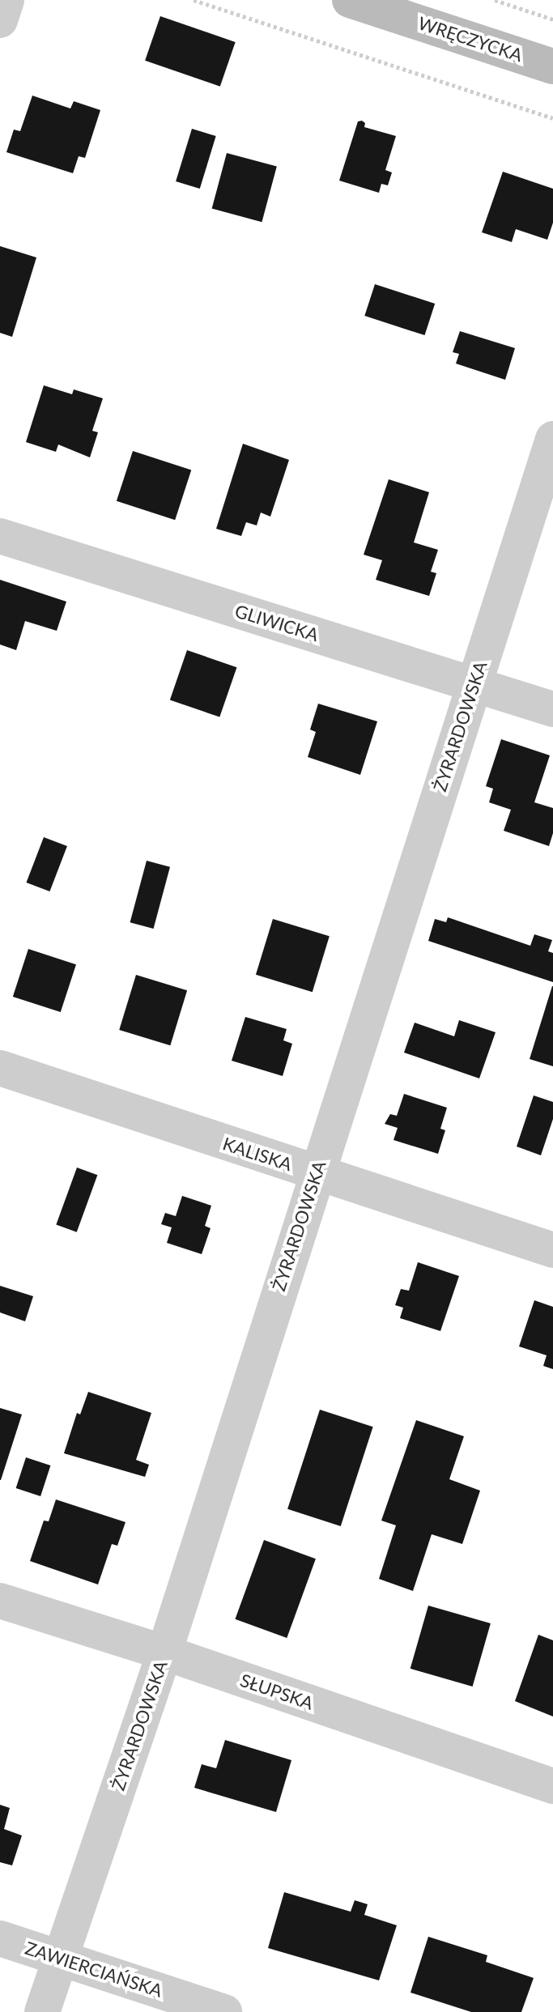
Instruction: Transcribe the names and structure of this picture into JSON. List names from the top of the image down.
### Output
{
  "streets": {
    "main road": ["WRĘCZYCKA"],
    "street": [
      "GLIWICKA",
      "ŻYRARDOWSKA",
      "KALISKA",
      "SŁUPSKA",
      "ZAWIERCIAŃSKA"
    ]
  },
  "crossings": [
    ["GLIWICKA", "ŻYRARDOWSKA"],
    ["ŻYRARDOWSKA", "KALISKA"],
    ["ŻYRARDOWSKA", "SŁUPSKA"],
    ["ŻYRARDOWSKA", "ZAWIERCIAŃSKA"]
  ]
}
